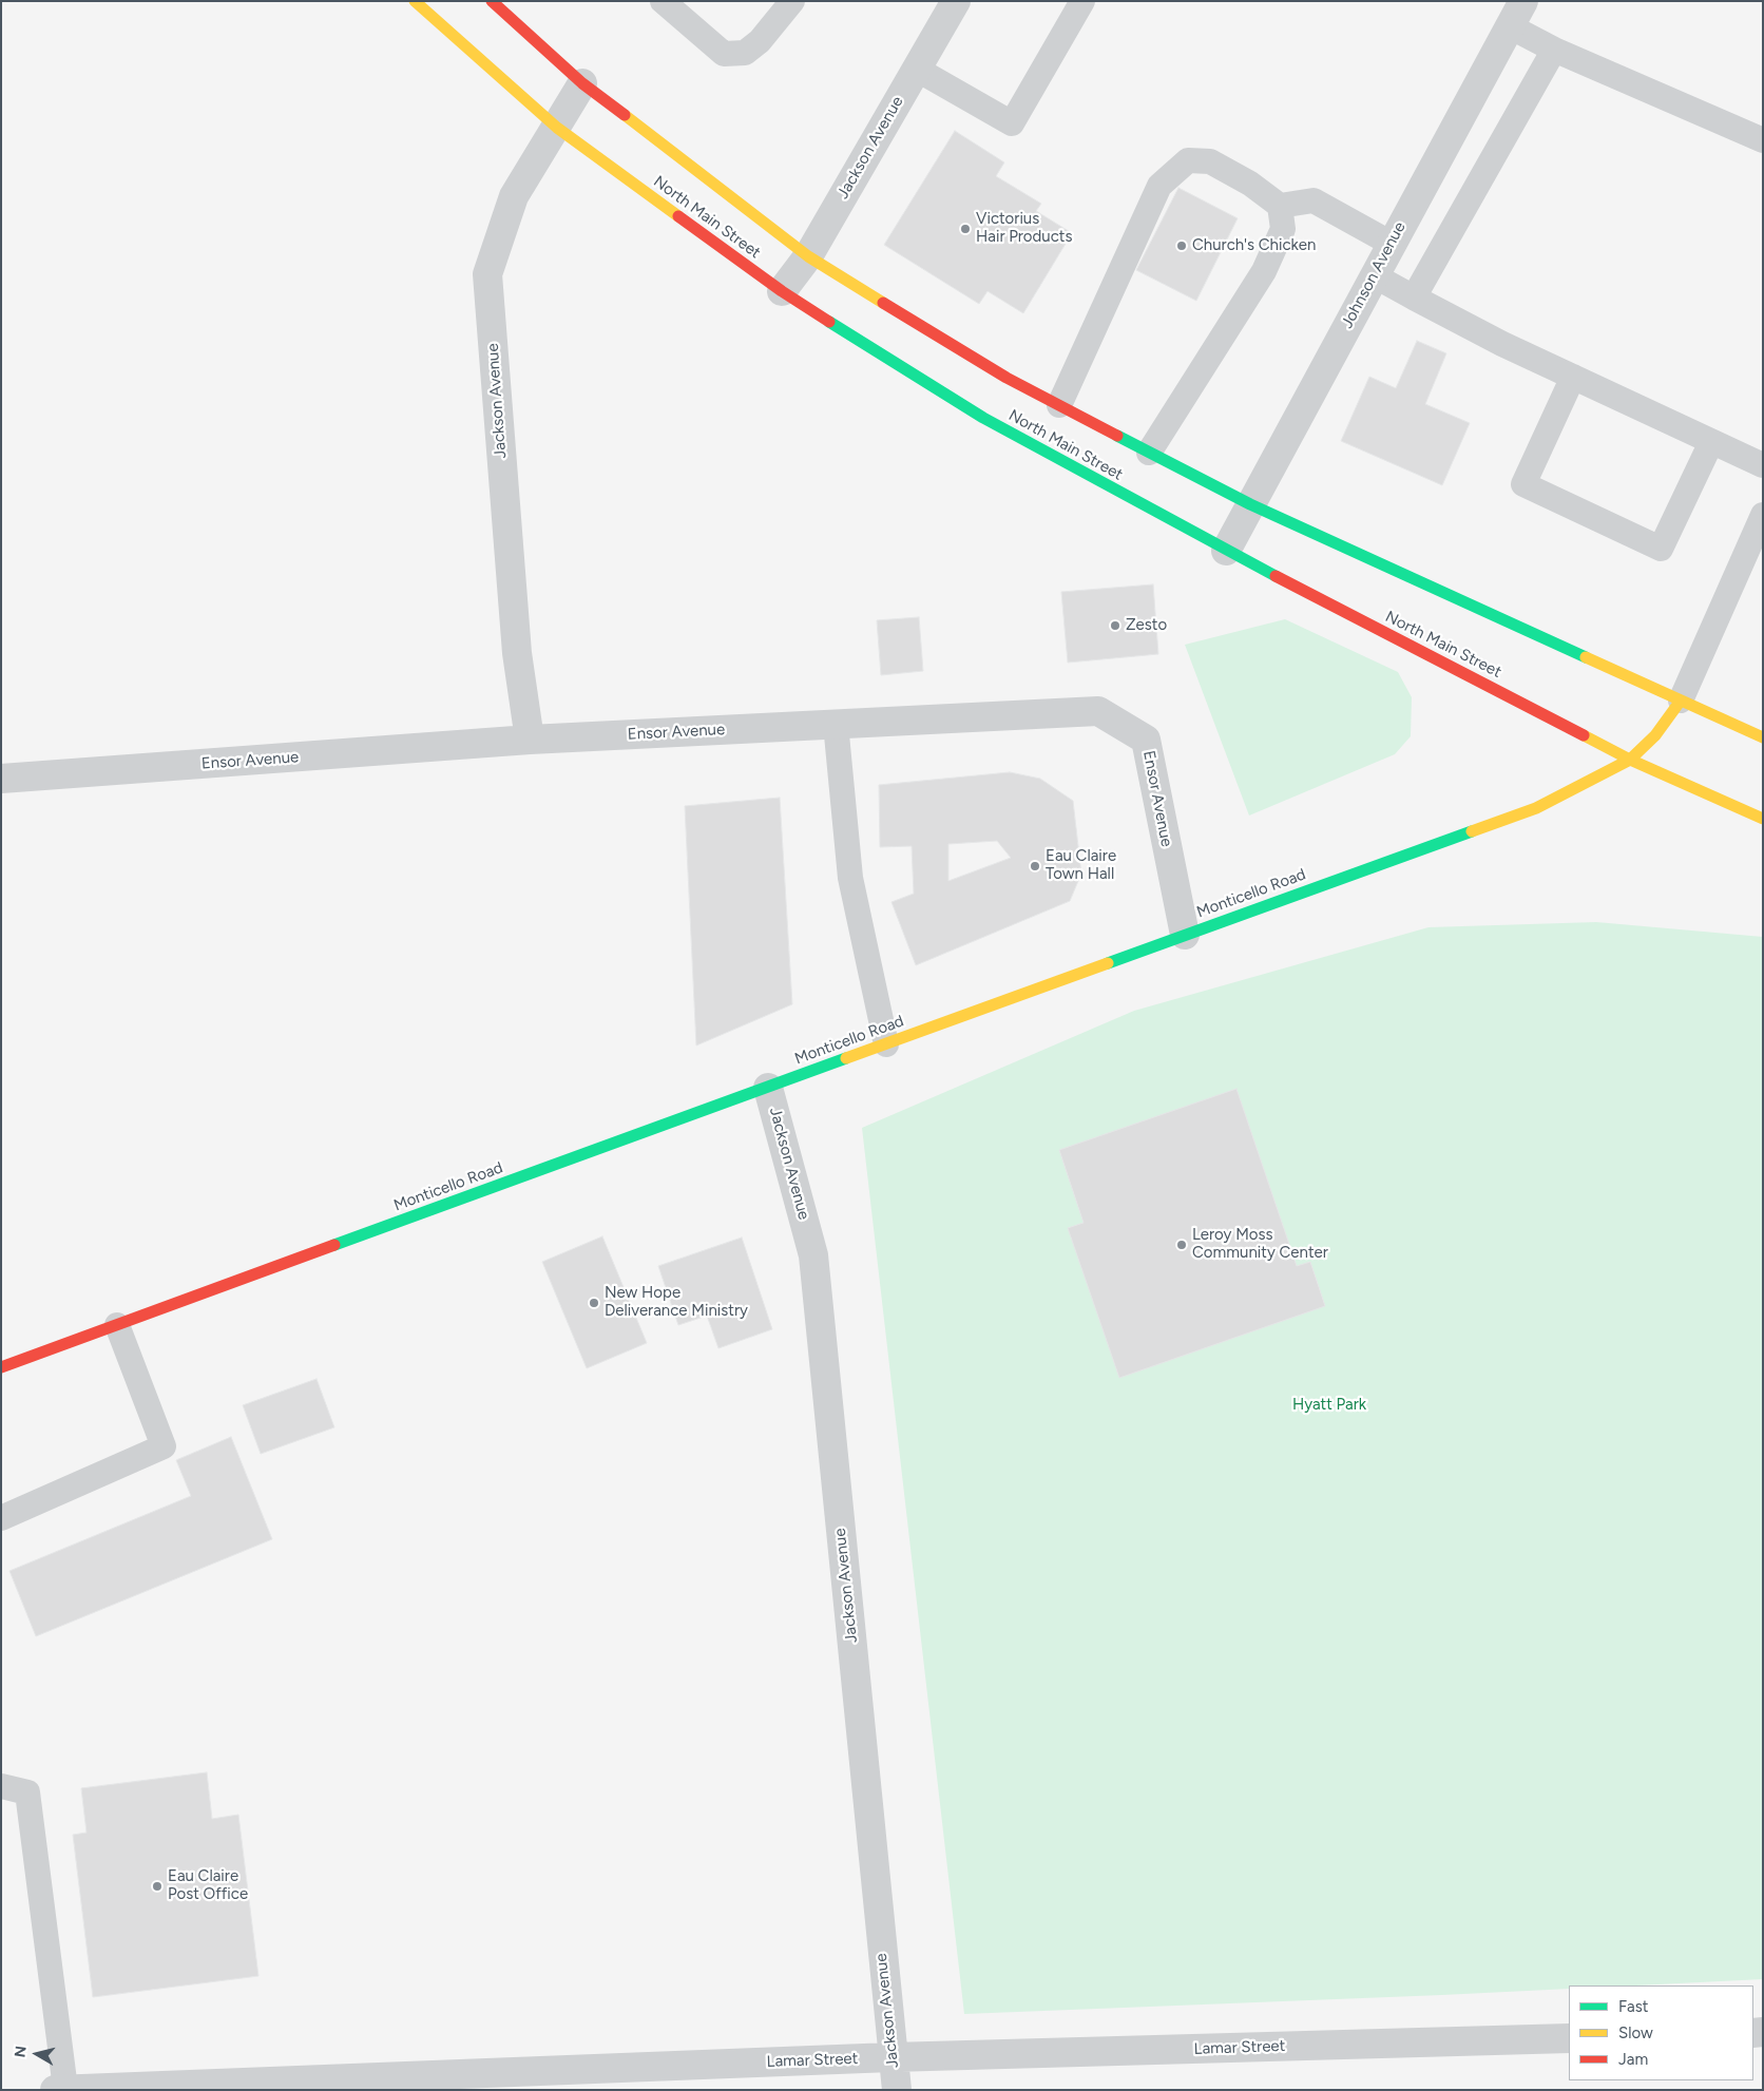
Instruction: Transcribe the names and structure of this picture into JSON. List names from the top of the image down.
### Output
{
  "streets": {
    "main road": ["North Main Street", "Monticello Road"],
    "street": [
      "Jackson Avenue",
      "Johnson Avenue",
      "Ensor Avenue",
      "Lamar Street"
    ]
  },
  "crossings": [
    ["Jackson Avenue", "North Main Street"],
    ["Jackson Avenue", "Ensor Avenue"],
    ["Jackson Avenue", "Monticello Road"],
    ["Jackson Avenue", "Lamar Street"],
    ["North Main Street", "Johnson Avenue"],
    ["North Main Street", "Monticello Road"],
    ["Ensor Avenue", "Monticello Road"]
  ],
  "parks": ["Hyatt Park"],
  "places": [
    "Victorius Hair Products",
    "Church's Chicken",
    "Zesto",
    "Eau Claire Town Hall",
    "Leroy Moss Community Center",
    "New Hope Deliverance Ministry",
    "Eau Claire Post Office"
  ],
  "legend": ["Fast", "Slow", "Jam"],
  "north": "left"
}
